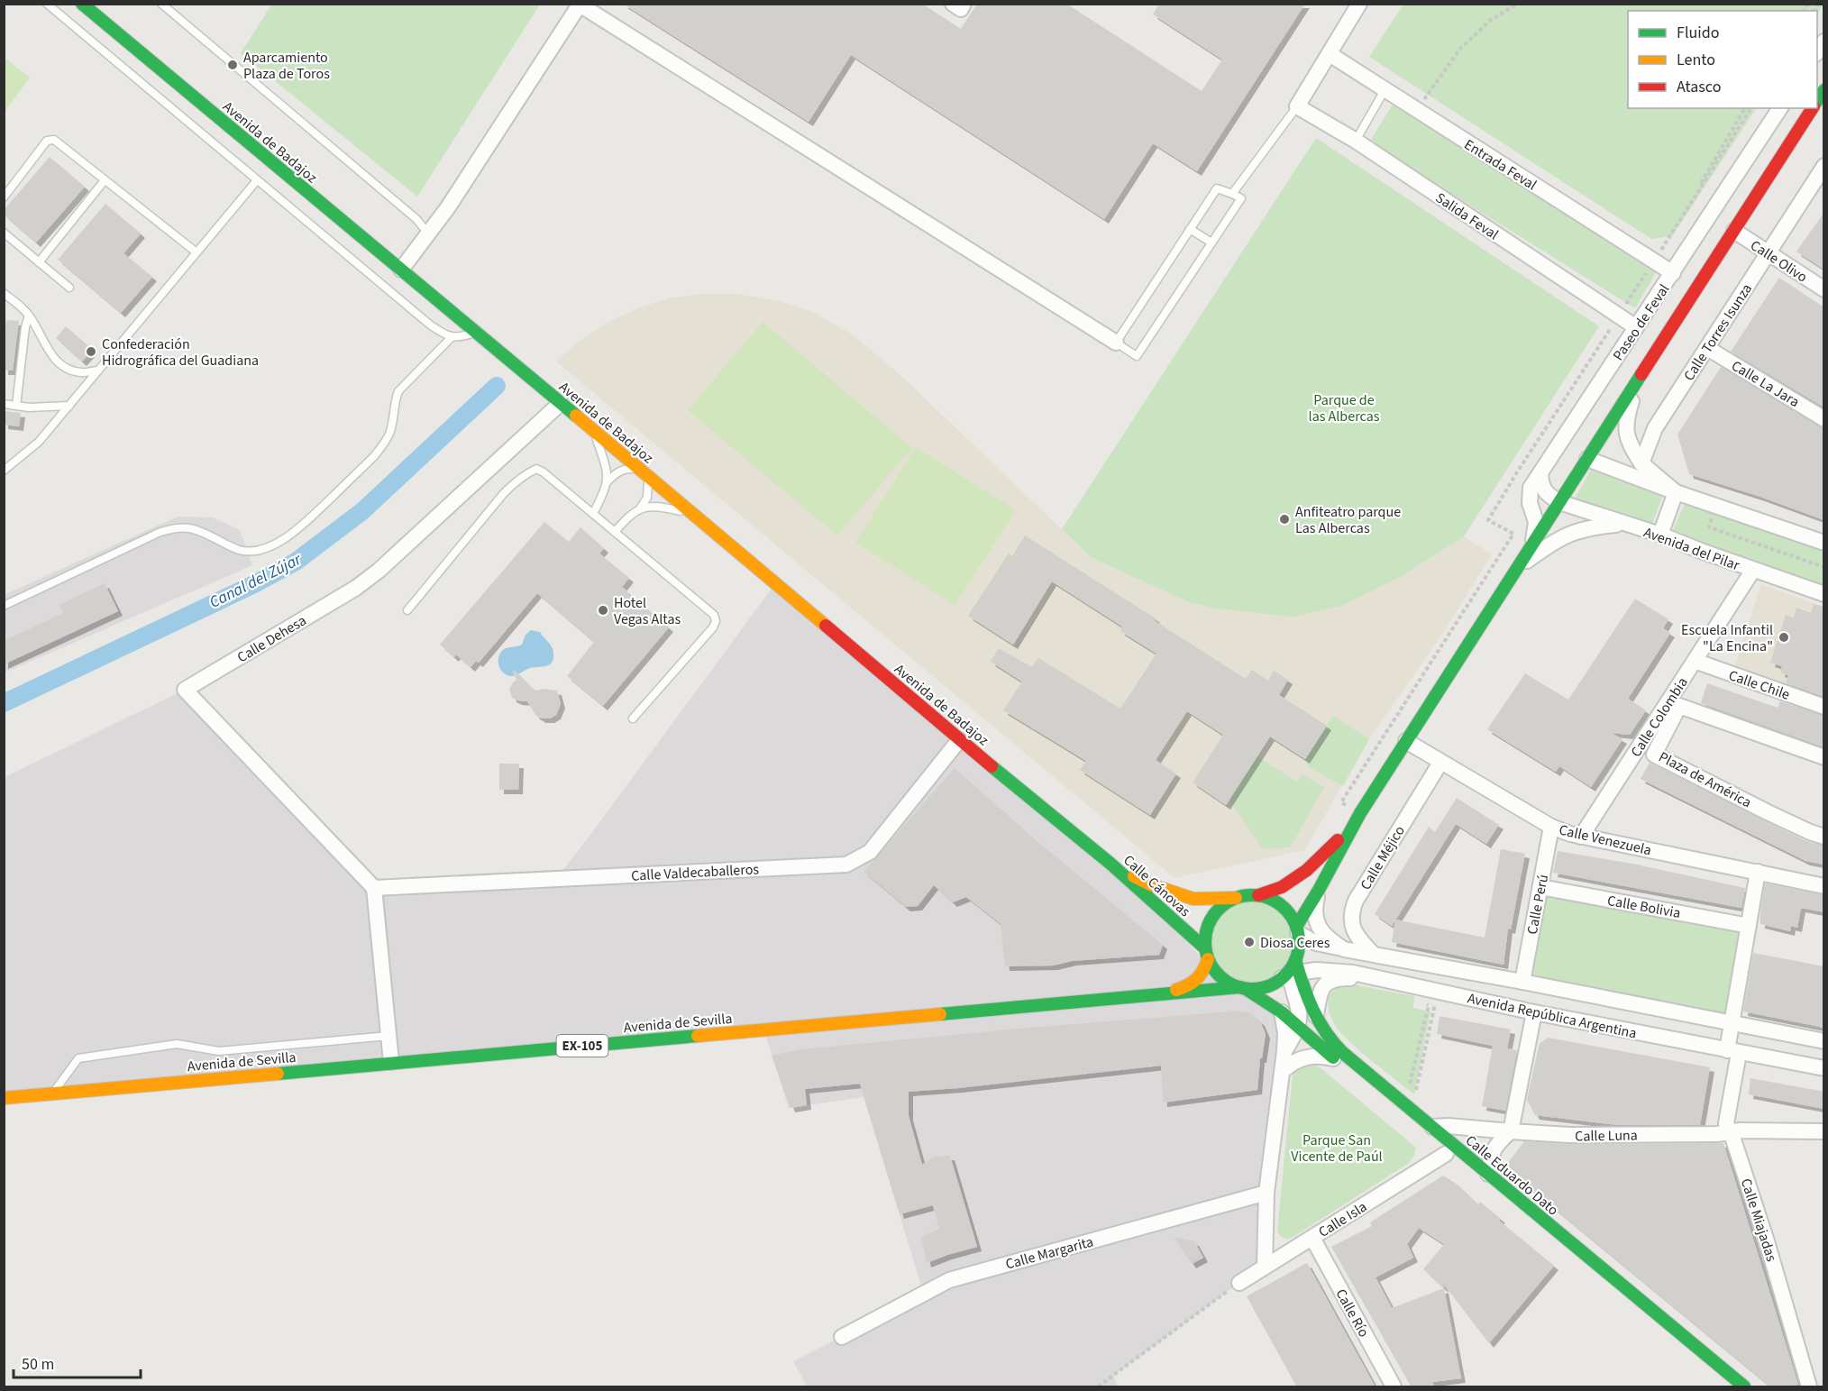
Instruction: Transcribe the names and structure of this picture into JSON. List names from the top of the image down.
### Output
{
  "streets": {
    "main road": [
      "Avenida de Badajoz",
      "Calle Cánovas",
      "Avenida de Sevilla",
      "EX-105",
      "Calle Eduardo Dato"
    ],
    "street": [
      "Entrada Feval",
      "Salida Feval",
      "Calle Olivo",
      "Paseo de Feval",
      "Calle Torres Isunza",
      "Calle La Jara",
      "Avenida del Pilar",
      "Calle Dehesa",
      "Calle Chile",
      "Calle Colombia",
      "Plaza de América",
      "Calle Venezuela",
      "Calle Méjico",
      "Calle Valdecaballeros",
      "Calle Perú",
      "Calle Bolivia",
      "Avenida República Argentina",
      "Calle Luna",
      "Calle Isla",
      "Calle Miajadas",
      "Calle Margarita",
      "Calle Río"
    ]
  },
  "crossings": [
    ["Avenida de Badajoz", "Calle Dehesa"],
    ["Avenida de Badajoz", "Calle Valdecaballeros"],
    ["Avenida de Badajoz", "Calle Cánovas"],
    ["Entrada Feval", "Paseo de Feval"],
    ["Salida Feval", "Paseo de Feval"],
    ["Calle Olivo", "Calle Torres Isunza"],
    ["Calle Torres Isunza", "Calle La Jara"],
    ["Avenida del Pilar", "Calle Colombia"],
    ["Calle Dehesa", "Calle Valdecaballeros"],
    ["Calle Chile", "Calle Colombia"],
    ["Calle Colombia", "Calle Venezuela"],
    ["Calle Venezuela", "Calle Méjico"],
    ["Calle Venezuela", "Calle Perú"],
    ["Calle Méjico", "Avenida República Argentina"],
    ["Calle Cánovas", "Avenida República Argentina"],
    ["Calle Cánovas", "Avenida de Sevilla"],
    ["Calle Cánovas", "Calle Eduardo Dato"],
    ["Calle Perú", "Calle Bolivia"],
    ["Calle Perú", "Avenida República Argentina"],
    ["Avenida República Argentina", "Avenida de Sevilla"],
    ["Avenida República Argentina", "Calle Eduardo Dato"],
    ["Avenida República Argentina", "Calle Miajadas"],
    ["Avenida de Sevilla", "Calle Eduardo Dato"],
    ["Calle Luna", "Calle Eduardo Dato"],
    ["Calle Luna", "Calle Miajadas"],
    ["Calle Eduardo Dato", "Calle Isla"],
    ["Calle Isla", "Calle Río"]
  ],
  "water": ["Canal del Zújar"],
  "parks": ["Parque de las Albercas", "Parque San Vicente de Paúl"],
  "places": [
    "Aparcamiento Plaza de Toros",
    "Confederación Hidrográfica del Guadiana",
    "Anfiteatro parque Las Albercas",
    "Hotel Vegas Altas",
    "Escuela Infantil \"La Encina\"",
    "Diosa Ceres"
  ],
  "legend": ["Fluido", "Lento", "Atasco"],
  "scale_bar": "50 m"
}
